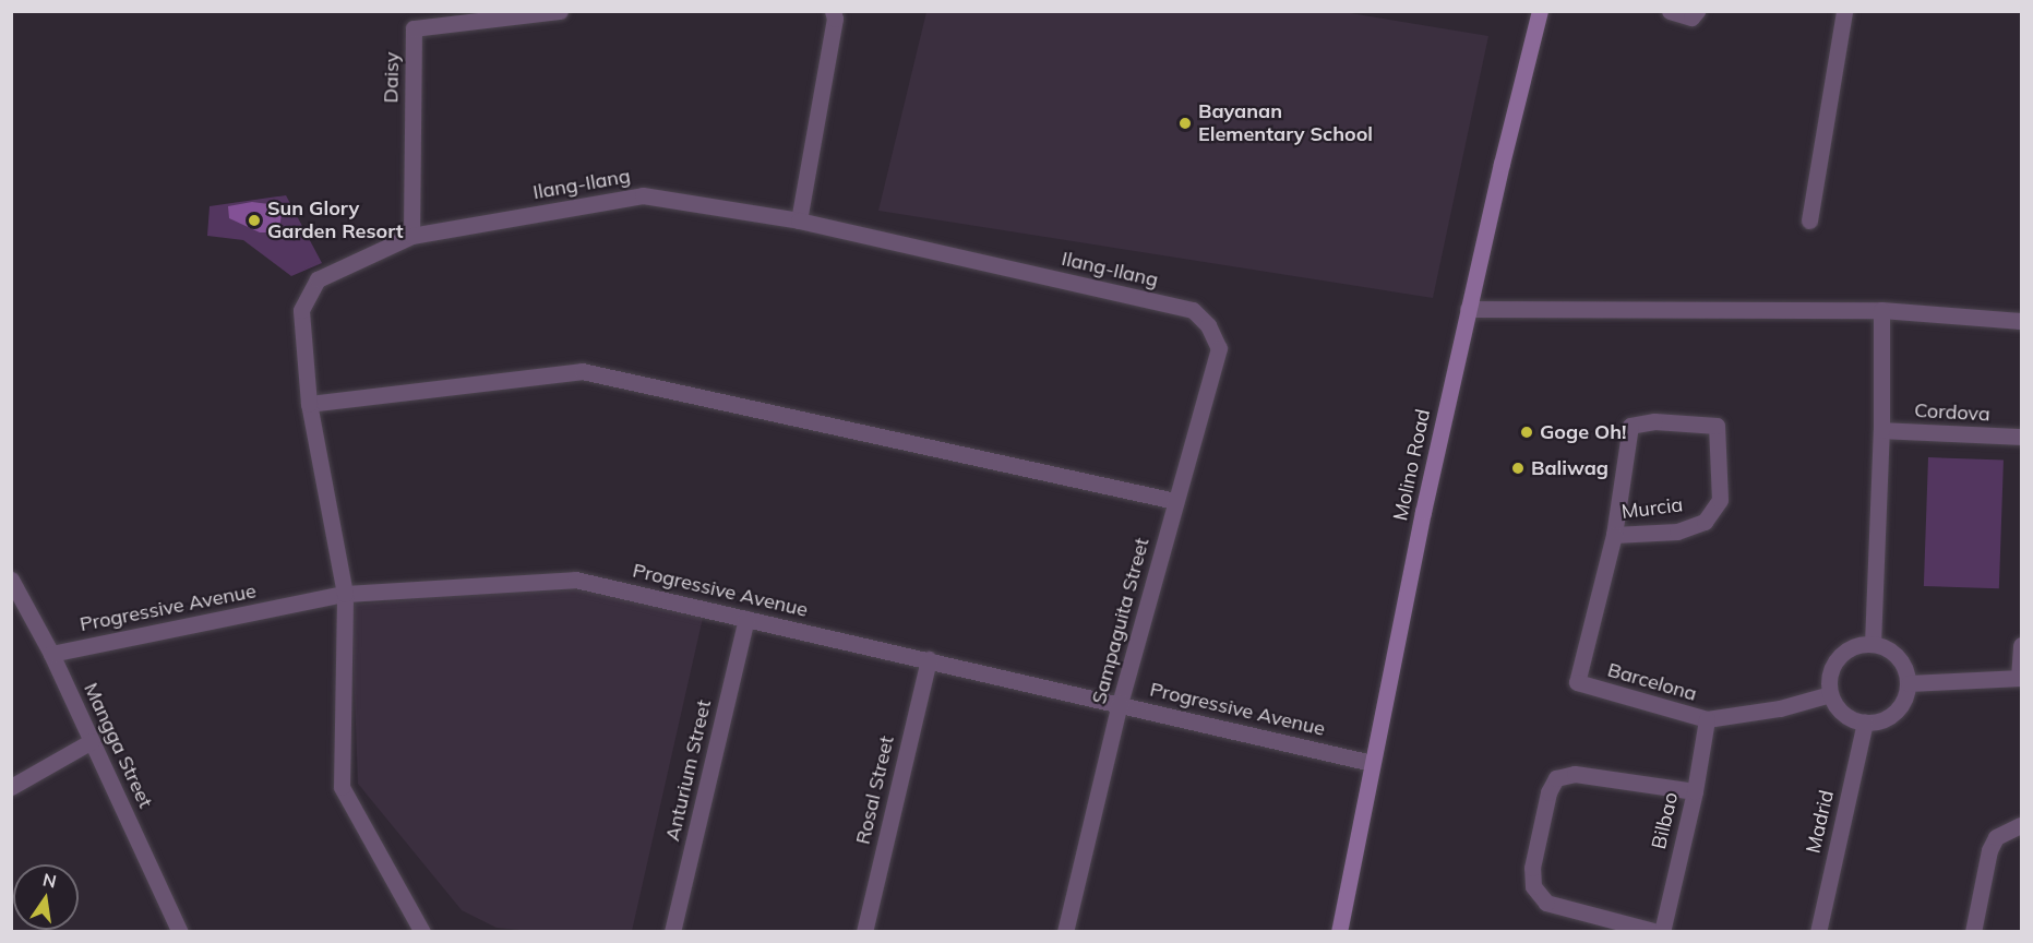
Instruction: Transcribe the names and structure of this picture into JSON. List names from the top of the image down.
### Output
{
  "streets": {
    "main road": ["Molino Road"],
    "street": [
      "Daisy",
      "Ilang-Ilang",
      "Cordova",
      "Murcia",
      "Progressive Avenue",
      "Sampaguita Street",
      "Barcelona",
      "Mangga Street",
      "Anturium Street",
      "Rosal Street",
      "Bilbao",
      "Madrid"
    ]
  },
  "crossings": [
    ["Daisy", "Ilang-Ilang"],
    ["Ilang-Ilang", "Progressive Avenue"],
    ["Ilang-Ilang", "Sampaguita Street"],
    ["Molino Road", "Progressive Avenue"],
    ["Murcia", "Barcelona"],
    ["Progressive Avenue", "Sampaguita Street"],
    ["Progressive Avenue", "Mangga Street"],
    ["Progressive Avenue", "Anturium Street"],
    ["Progressive Avenue", "Rosal Street"],
    ["Barcelona", "Bilbao"],
    ["Barcelona", "Madrid"]
  ],
  "places": [
    "Bayanan Elementary School",
    "Sun Glory Garden Resort",
    "Goge Oh!",
    "Baliwag"
  ],
  "north": "top"
}
